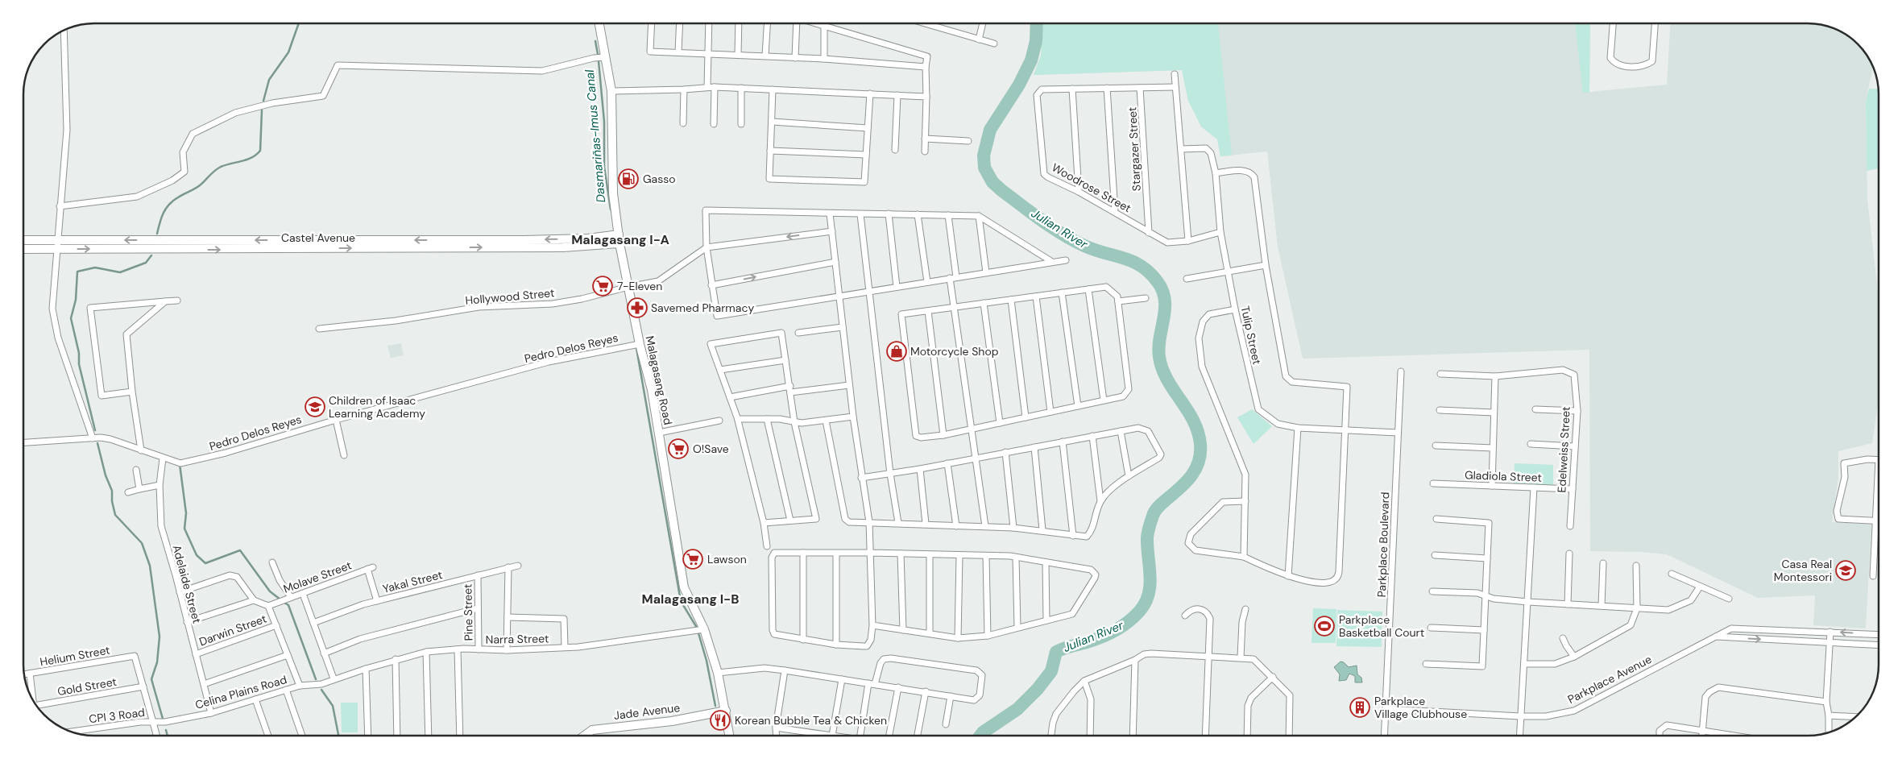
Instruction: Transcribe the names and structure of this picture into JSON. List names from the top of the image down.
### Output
{
  "streets": {
    "street": [
      "Stargazer Street",
      "Woodrose Street",
      "Castel Avenue",
      "Hollywood Street",
      "Tulip Street",
      "Pedro Delos Reyes",
      "Malagasang Road",
      "Edelweiss Street",
      "Gladiola Street",
      "Parkplace Boulevard",
      "Molave Street",
      "Yakal Street",
      "Adelaide Street",
      "Pine Street",
      "Darwin Street",
      "Narra Street",
      "Helium Street",
      "Parkplace Avenue",
      "Gold Street",
      "Celina Plains Road",
      "Jade Avenue",
      "CPI 3 Road"
    ]
  },
  "crossings": [
    ["Stargazer Street", "Woodrose Street"],
    ["Woodrose Street", "Tulip Street"],
    ["Castel Avenue", "Malagasang Road"],
    ["Hollywood Street", "Malagasang Road"],
    ["Tulip Street", "Parkplace Boulevard"],
    ["Pedro Delos Reyes", "Malagasang Road"],
    ["Pedro Delos Reyes", "Adelaide Street"],
    ["Malagasang Road", "Narra Street"],
    ["Malagasang Road", "Jade Avenue"],
    ["Edelweiss Street", "Gladiola Street"],
    ["Parkplace Boulevard", "Parkplace Avenue"],
    ["Molave Street", "Yakal Street"],
    ["Yakal Street", "Pine Street"],
    ["Adelaide Street", "Darwin Street"],
    ["Adelaide Street", "Celina Plains Road"],
    ["Pine Street", "Narra Street"],
    ["Narra Street", "Celina Plains Road"],
    ["Helium Street", "Gold Street"],
    ["Celina Plains Road", "CPI 3 Road"]
  ],
  "districts": ["Malagasang I-A", "Malagasang I-B"],
  "water": ["Dasmariñas-Imus Canal", "Julian River"],
  "places": {
    "fuel station": ["Gasso"],
    "supermarket": ["7-Eleven", "O!Save", "Lawson"],
    "pharmacy": ["Savemed Pharmacy"],
    "shop": ["Motorcycle Shop"],
    "school or university": ["Children of Isaac Learning Academy", "Casa Real Montessori"],
    "sports": ["Parkplace Basketball Court"],
    "building": ["Parkplace Village Clubhouse"],
    "restaurant": ["Korean Bubble Tea & Chicken"]
  }
}
